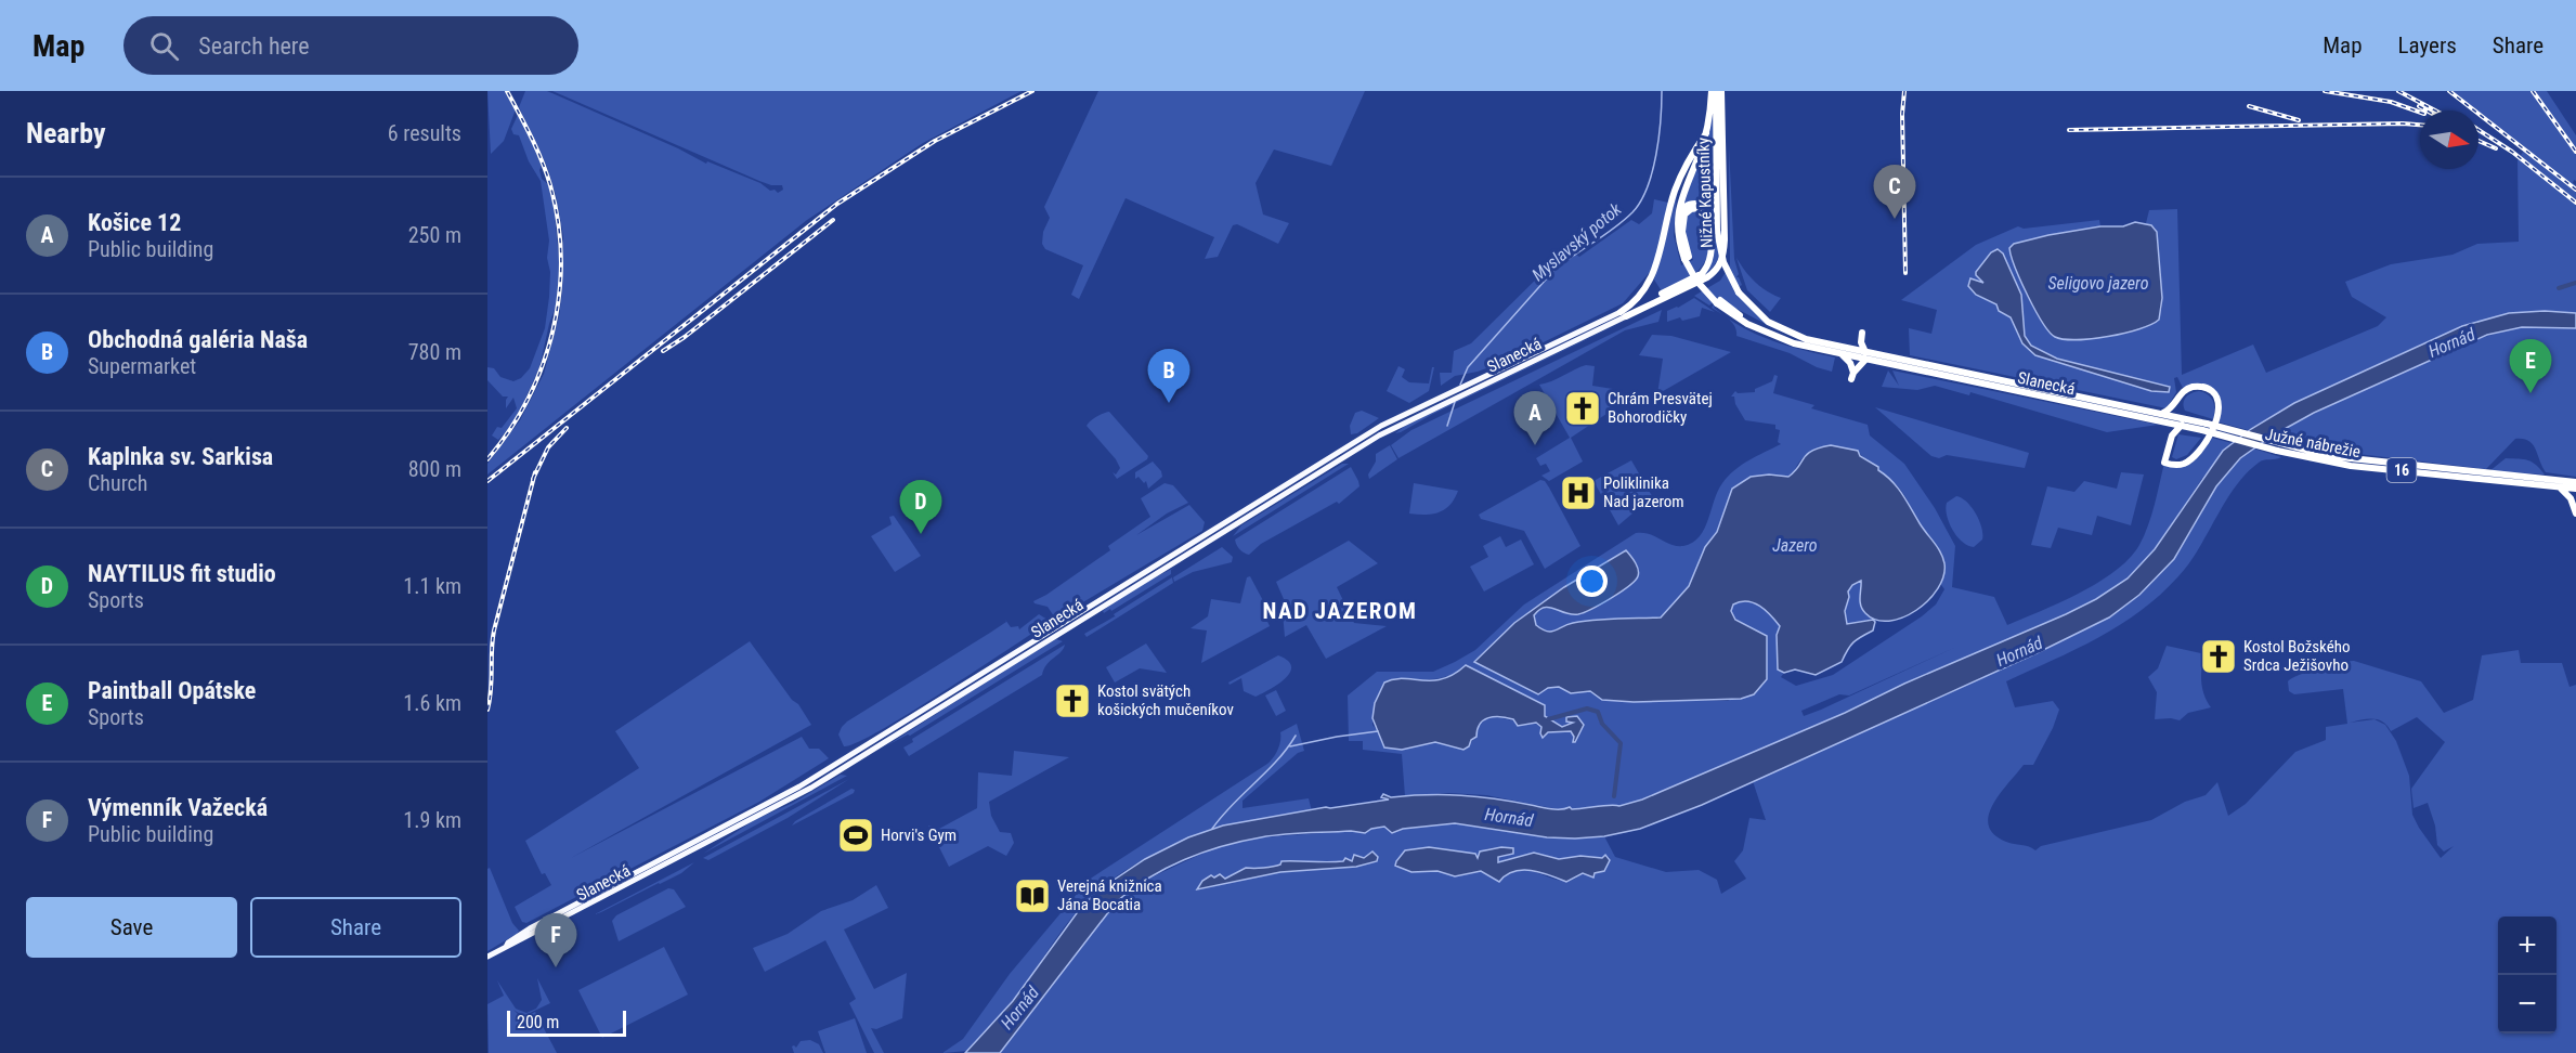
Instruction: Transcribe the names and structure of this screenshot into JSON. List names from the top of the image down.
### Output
{
  "streets": {
    "highway": [
      "Nižné Kapustníky",
      "Slanecká",
      "Južné nábrežie",
      "16"
    ]
  },
  "crossings": [
    ["Nižné Kapustníky", "Slanecká"],
    ["Slanecká", "Južné nábrežie"]
  ],
  "districts": ["NAD JAZEROM"],
  "water": [
    "Myslavský potok",
    "Seligovo jazero",
    "Hornád",
    "Jazero"
  ],
  "places": {
    "church": ["Chrám Presvätej Bohorodičky", "Kostol Božského Srdca Ježišovho", "Kostol svätých košických mučeníkov"],
    "hospital": ["Poliklinika Nad jazerom"],
    "sports": ["Horvi's Gym"],
    "library": ["Verejná knižnica Jána Bocatia"]
  },
  "scale_bar": "200 m",
  "north": "right",
  "page": {
    "header": "Map",
    "search": "Search here",
    "nav": ["Map", "Layers", "Share"],
    "heading": ["Nearby", "6 results"],
    "pins": [
      "C",
      "E",
      "B",
      "A",
      "D",
      "F"
    ],
    "list": [
      {
        "mark": "A",
        "name": "Košice 12",
        "note": "Public building",
        "value": "250 m"
      },
      {
        "mark": "B",
        "name": "Obchodná galéria Naša",
        "note": "Supermarket",
        "value": "780 m"
      },
      {
        "mark": "C",
        "name": "Kaplnka sv. Sarkisa",
        "note": "Church",
        "value": "800 m"
      },
      {
        "mark": "D",
        "name": "NAYTILUS fit studio",
        "note": "Sports",
        "value": "1.1 km"
      },
      {
        "mark": "E",
        "name": "Paintball Opátske",
        "note": "Sports",
        "value": "1.6 km"
      },
      {
        "mark": "F",
        "name": "Výmenník Važecká",
        "note": "Public building",
        "value": "1.9 km"
      }
    ],
    "buttons": ["Save", "Share"],
    "map_buttons": ["+", "−"],
    "scale": "200 m"
  }
}
